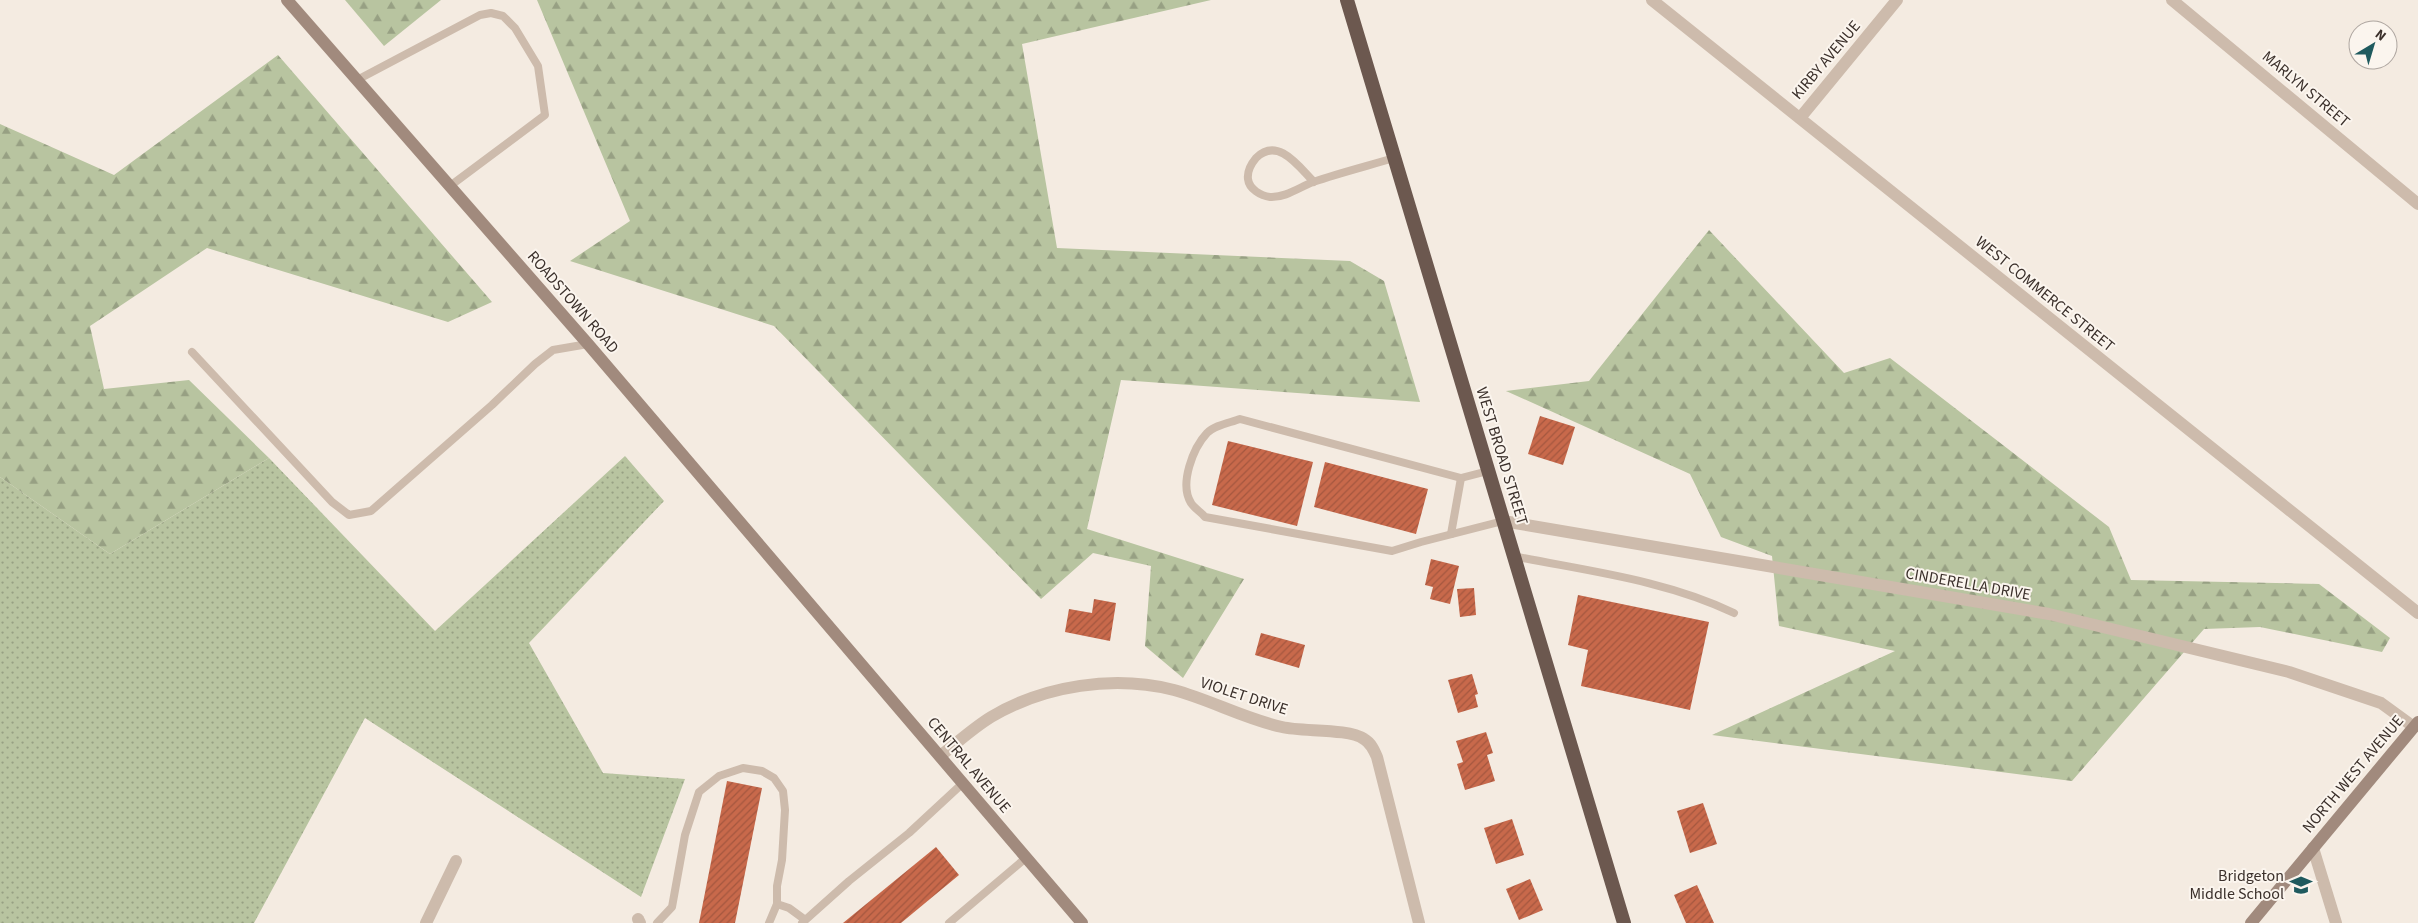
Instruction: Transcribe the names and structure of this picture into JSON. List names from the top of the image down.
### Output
{
  "streets": {
    "highway": ["WEST BROAD STREET"],
    "main road": ["ROADSTOWN ROAD", "CENTRAL AVENUE", "NORTH WEST AVENUE"],
    "street": [
      "KIRBY AVENUE",
      "MARLYN STREET",
      "WEST COMMERCE STREET",
      "CINDERELLA DRIVE",
      "VIOLET DRIVE"
    ]
  },
  "crossings": [
    ["KIRBY AVENUE", "WEST COMMERCE STREET"],
    ["ROADSTOWN ROAD", "CENTRAL AVENUE"],
    ["WEST BROAD STREET", "CINDERELLA DRIVE"],
    ["CINDERELLA DRIVE", "NORTH WEST AVENUE"],
    ["VIOLET DRIVE", "CENTRAL AVENUE"]
  ],
  "places": {
    "school or university": ["Bridgeton Middle School"]
  },
  "north": "top right"
}
